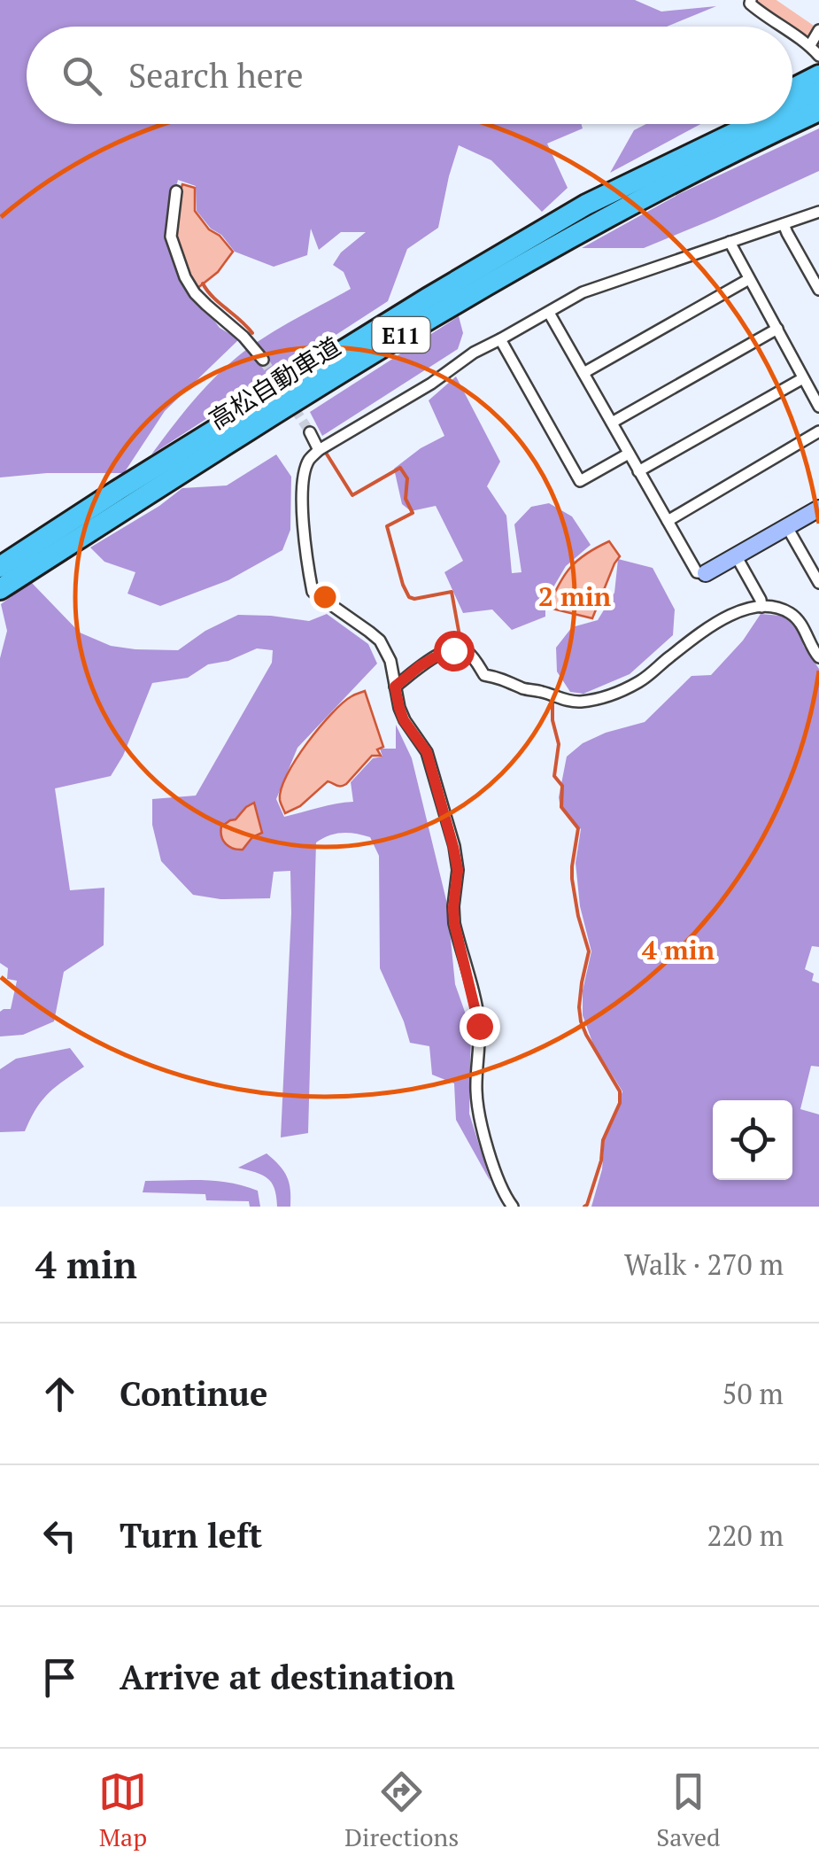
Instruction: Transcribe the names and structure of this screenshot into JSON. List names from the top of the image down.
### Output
{
  "streets": {
    "highway": ["E11", "高松自動車道"]
  },
  "page": {
    "search": "Search here",
    "heading": ["4 min", "Walk · 270 m"],
    "list": [
      ["Continue", "50 m"],
      ["Turn left", "220 m"],
      "Arrive at destination"
    ],
    "nav": ["Map", "Directions", "Saved"]
  },
  "rings": ["2 min", "4 min"]
}
